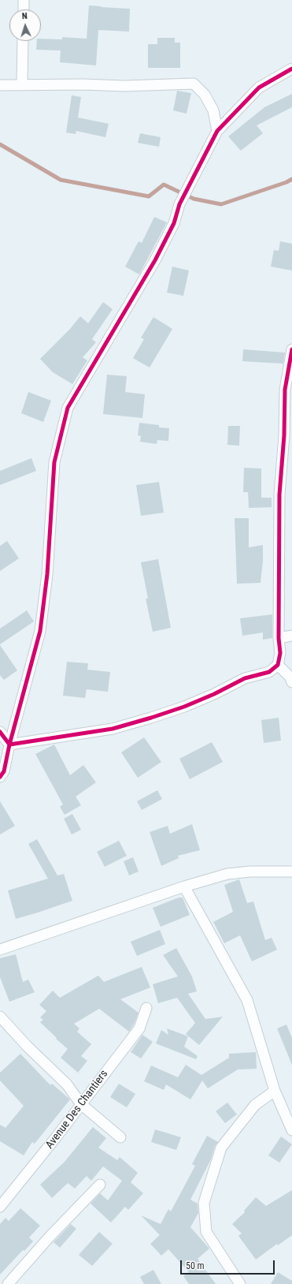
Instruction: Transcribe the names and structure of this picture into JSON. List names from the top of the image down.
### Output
{
  "streets": {
    "street": ["Avenue Des Chantiers"]
  },
  "scale_bar": "50 m",
  "north": "top"
}
